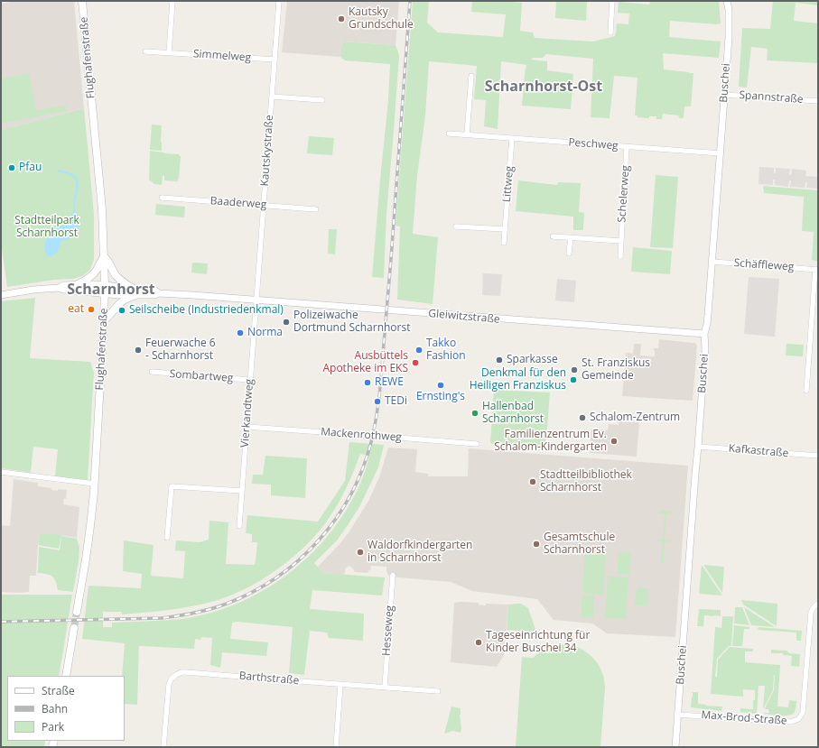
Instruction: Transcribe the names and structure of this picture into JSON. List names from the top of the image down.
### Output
{
  "streets": {
    "main road": ["Flughafenstraße"],
    "street": [
      "Simmelweg",
      "Buschei",
      "Spannstraße",
      "Peschweg",
      "Kautskystraße",
      "Littweg",
      "Schelerweg",
      "Baaderweg",
      "Schäffleweg",
      "Gleiwitzstraße",
      "Sombartweg",
      "Vierkandtweg",
      "Mackenrothweg",
      "Kafkastraße",
      "Hesseweg",
      "Barthstraße",
      "Max-Brod-Straße"
    ]
  },
  "crossings": [
    ["Simmelweg", "Kautskystraße"],
    ["Flughafenstraße", "Gleiwitzstraße"],
    ["Buschei", "Spannstraße"],
    ["Buschei", "Peschweg"],
    ["Buschei", "Schäffleweg"],
    ["Buschei", "Gleiwitzstraße"],
    ["Buschei", "Kafkastraße"],
    ["Buschei", "Max-Brod-Straße"],
    ["Peschweg", "Littweg"],
    ["Peschweg", "Schelerweg"],
    ["Kautskystraße", "Baaderweg"],
    ["Kautskystraße", "Gleiwitzstraße"],
    ["Kautskystraße", "Vierkandtweg"],
    ["Gleiwitzstraße", "Vierkandtweg"],
    ["Sombartweg", "Vierkandtweg"],
    ["Vierkandtweg", "Mackenrothweg"],
    ["Hesseweg", "Barthstraße"]
  ],
  "districts": ["Scharnhorst-Ost", "Scharnhorst"],
  "parks": ["Stadtteilpark Scharnhorst"],
  "places": [
    "Kautsky Grundschule",
    "Pfau",
    "eat",
    "Seilscheibe (Industriedenkmal)",
    "Polizeiwache Dortmund Scharnhorst",
    "Norma",
    "Feuerwache 6 - Scharnhorst",
    "Takko Fashion",
    "Sparkasse",
    "Ausbüttels Apotheke im EKS",
    "St. Franziskus Gemeinde",
    "Denkmal für den Heiligen Franziskus",
    "REWE",
    "Ernsting's",
    "TEDi",
    "Hallenbad Scharnhorst",
    "Schalom-Zentrum",
    "Familienzentrum Ev. Schalom-Kindergarten",
    "Stadtteilbibliothek Scharnhorst",
    "Gesamtschule Scharnhorst",
    "Waldorfkindergarten in Scharnhorst",
    "Tageseinrichtung für Kinder Buschei 34"
  ],
  "legend": ["Straße", "Bahn", "Park"]
}
